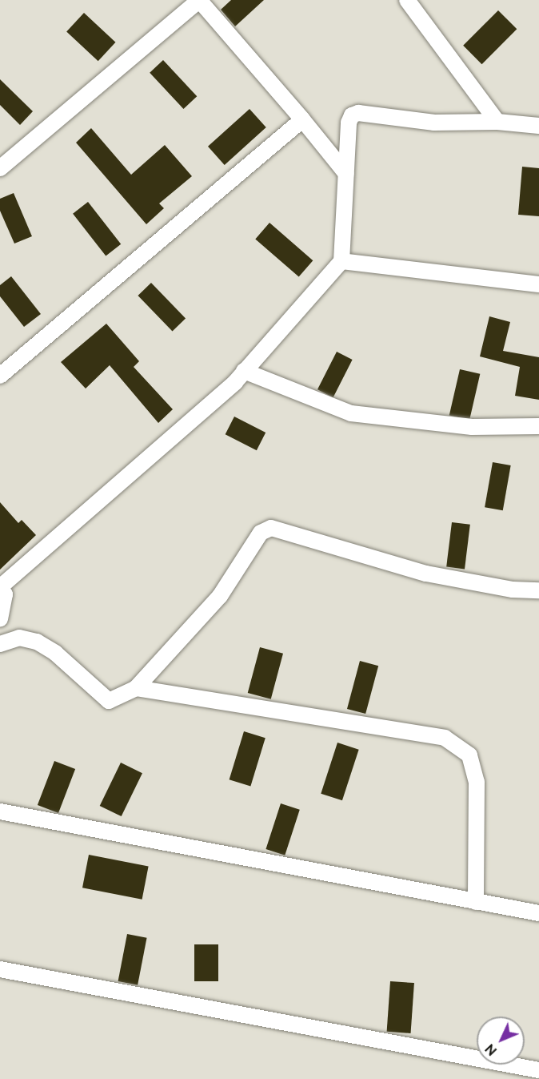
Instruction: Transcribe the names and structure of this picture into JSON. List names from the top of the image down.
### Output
{
  "north": "bottom left"
}
